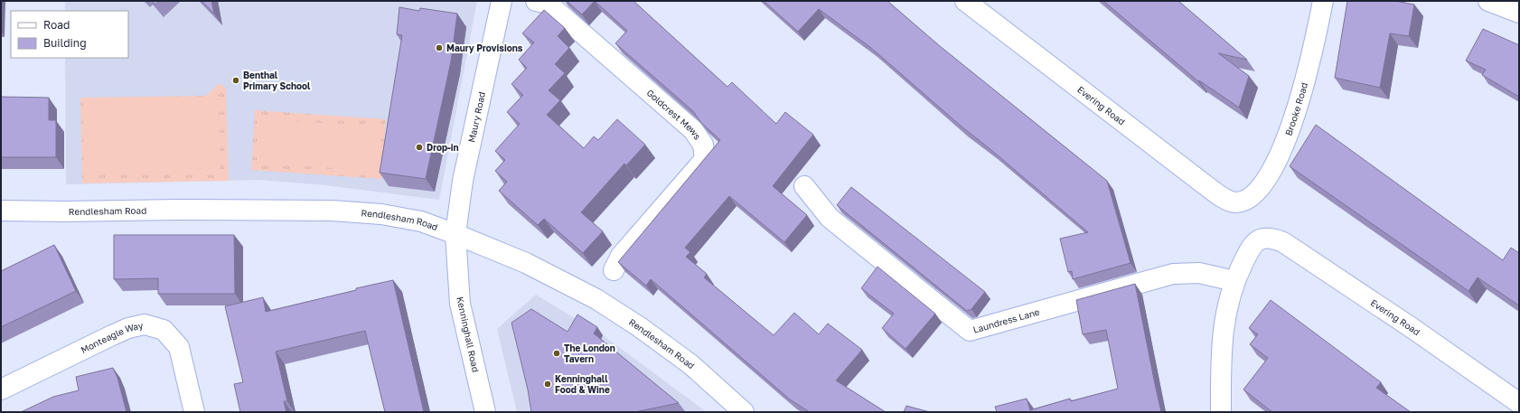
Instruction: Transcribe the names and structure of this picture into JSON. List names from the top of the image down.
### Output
{
  "streets": {
    "street": [
      "Evering Road",
      "Brooke Road",
      "Goldcrest Mews",
      "Maury Road",
      "Rendlesham Road",
      "Laundress Lane",
      "Kenninghall Road",
      "Monteagle Way"
    ]
  },
  "crossings": [
    ["Evering Road", "Brooke Road"],
    ["Evering Road", "Laundress Lane"],
    ["Maury Road", "Rendlesham Road"],
    ["Maury Road", "Kenninghall Road"],
    ["Rendlesham Road", "Kenninghall Road"]
  ],
  "places": [
    "Maury Provisions",
    "Benthal Primary School",
    "Drop-in",
    "The London Tavern",
    "Kenninghall Food & Wine"
  ],
  "legend": ["Road", "Building"]
}
